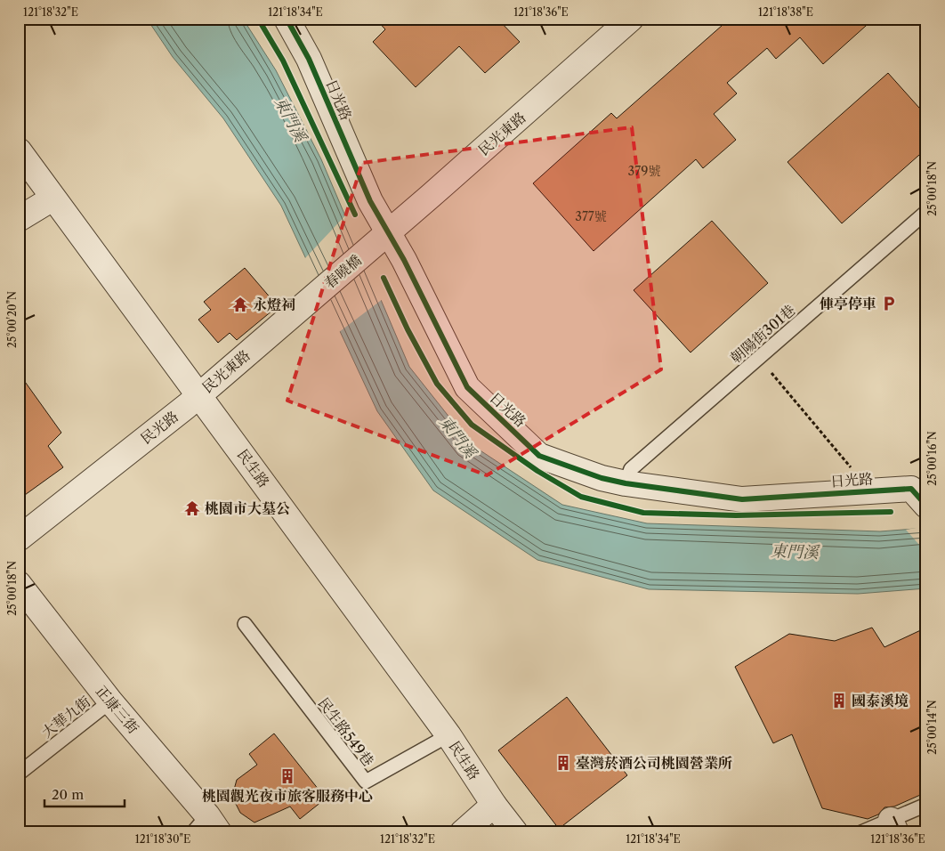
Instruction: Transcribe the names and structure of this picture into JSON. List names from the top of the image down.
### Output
{
  "streets": {
    "street": [
      "日光路",
      "民光東路",
      "春曉橋",
      "民光路",
      "民生路",
      "正康三街"
    ],
    "lane": ["朝陽街301巷", "大華九街", "民生路549巷"]
  },
  "crossings": [
    ["日光路", "民光東路"],
    ["日光路", "朝陽街301巷"],
    ["民光東路", "春曉橋"],
    ["民光東路", "民光路"],
    ["民光東路", "民生路"],
    ["民光路", "民生路"],
    ["民生路", "民生路549巷"],
    ["正康三街", "大華九街"]
  ],
  "water": ["東門溪"],
  "places": {
    "parking": ["俥亭停車"],
    "temple": ["永燈祠", "桃園市大墓公"],
    "building": ["國泰溪境", "臺灣菸酒公司桃園營業所", "桃園觀光夜市旅客服務中心"]
  },
  "house_numbers": ["379號", "377號"],
  "scale_bar": "20 m",
  "coordinates": [
    "121°18'32\"E",
    "121°18'34\"E",
    "121°18'36\"E",
    "121°18'38\"E",
    "25°00'18\"N",
    "25°00'20\"N",
    "25°00'16\"N",
    "25°00'14\"N",
    "121°18'30\"E"
  ]
}
